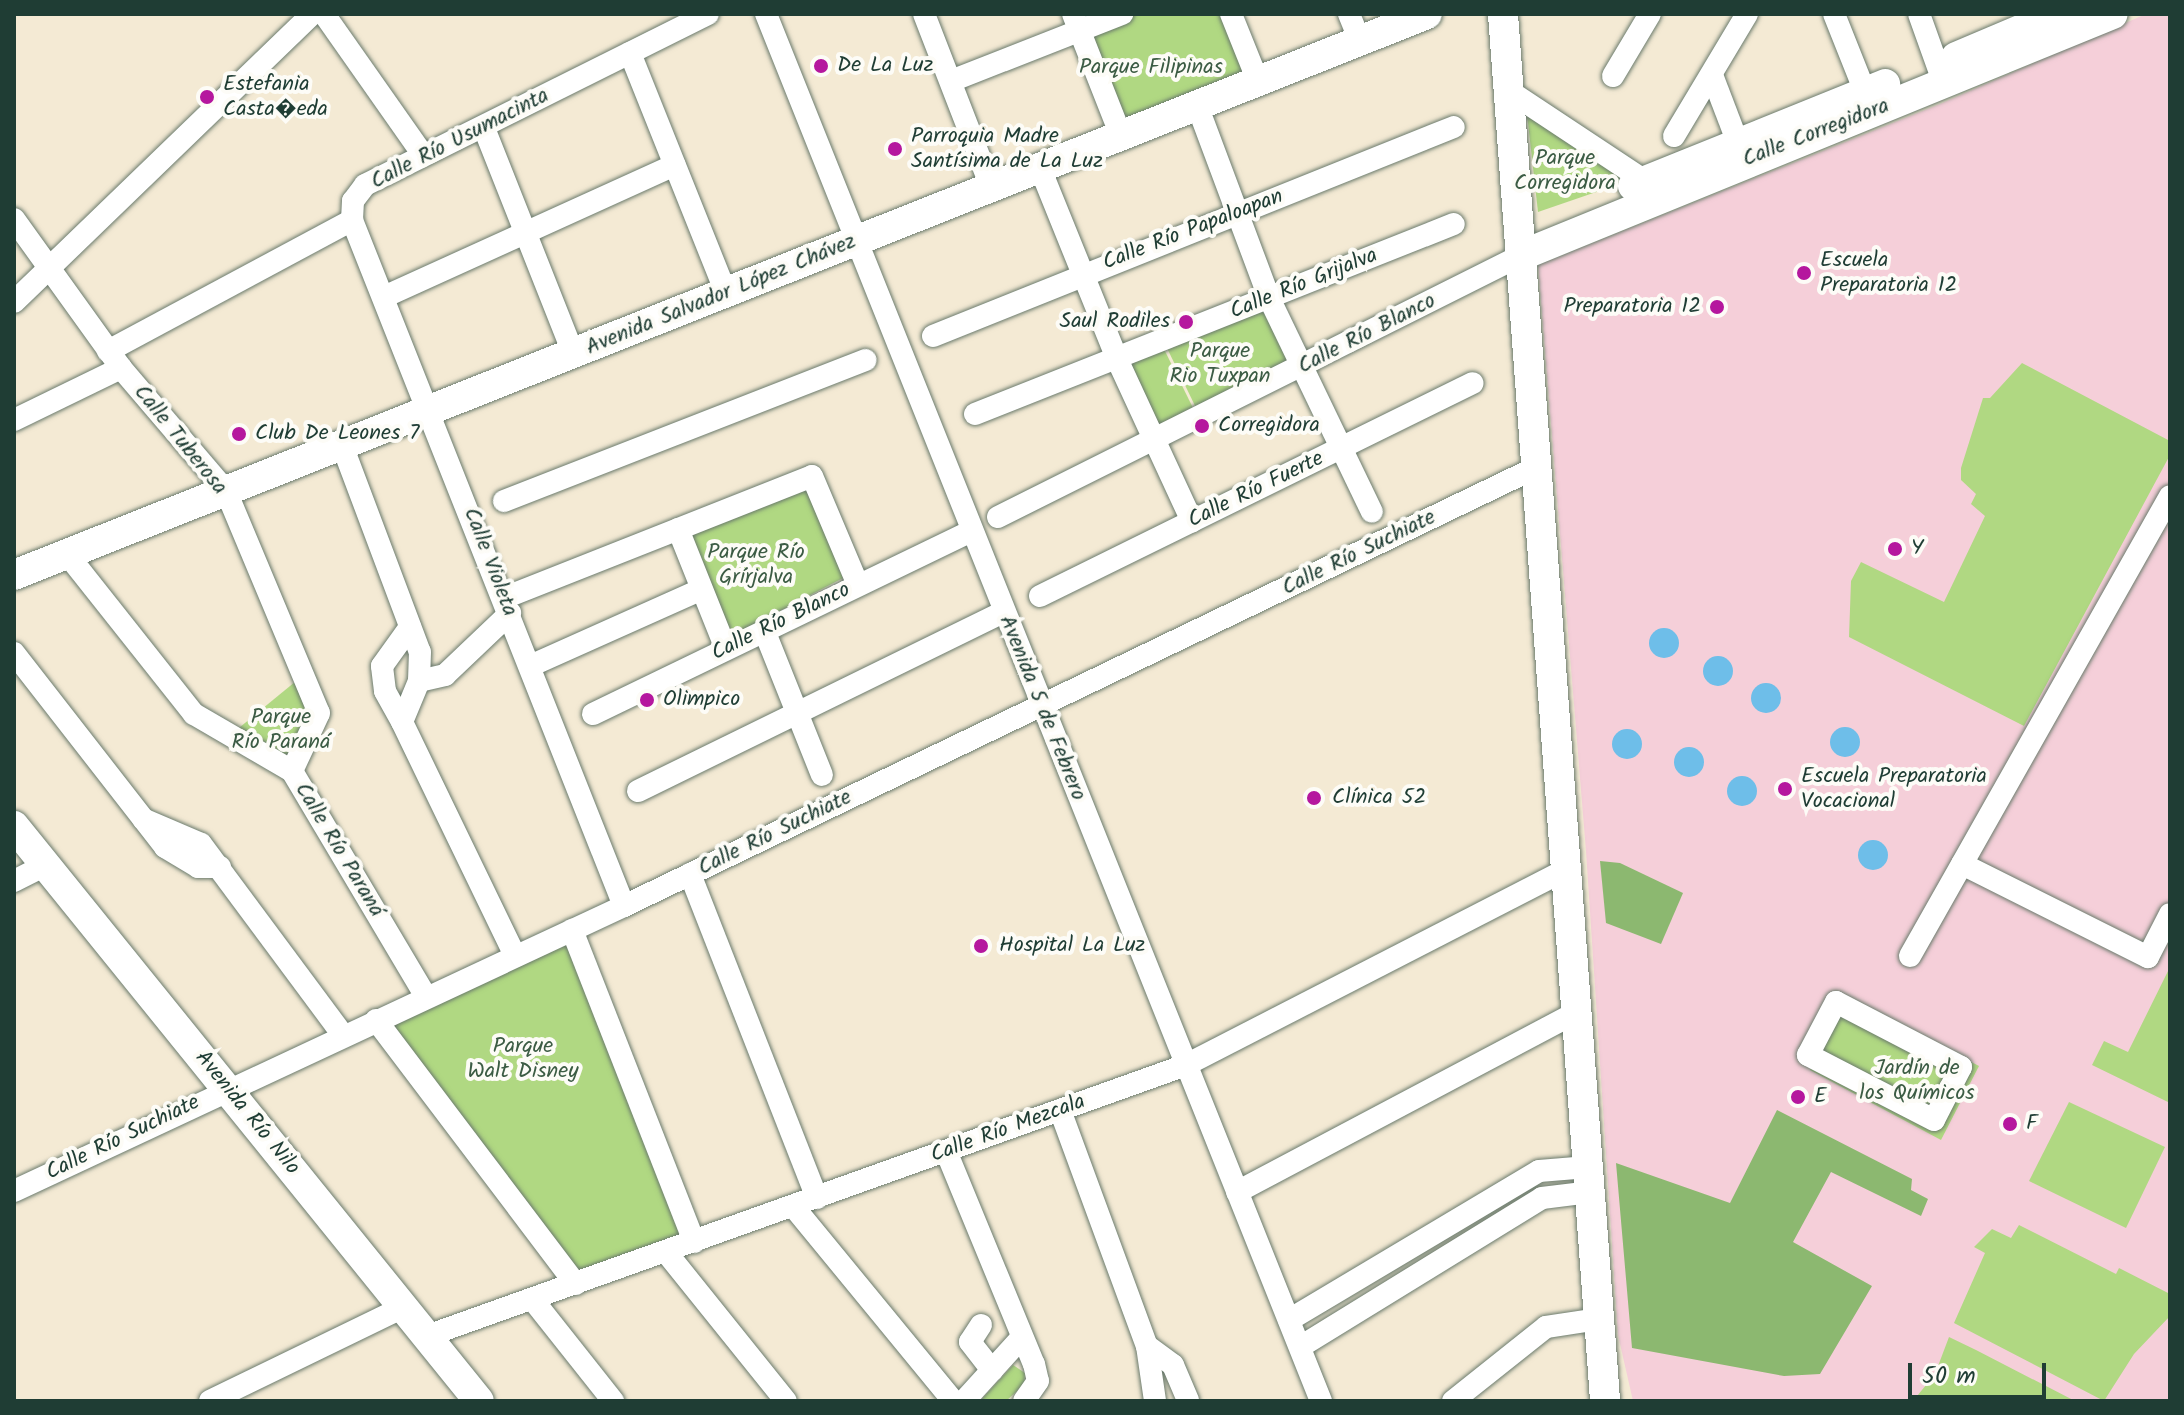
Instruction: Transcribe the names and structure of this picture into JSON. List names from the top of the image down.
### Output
{
  "streets": {
    "street": [
      "Calle Corregidora",
      "Calle Río Usumacinta",
      "Calle Río Papaloapan",
      "Calle Río Grijalva",
      "Avenida Salvador López Chávez",
      "Calle Río Blanco",
      "Calle Tuberosa",
      "Calle Río Fuerte",
      "Calle Río Suchiate",
      "Calle Violeta",
      "Avenida 5 de Febrero",
      "Calle Río Paraná",
      "Avenida Río Nilo",
      "Calle Río Mezcala"
    ]
  },
  "crossings": [
    ["Calle Corregidora", "Calle Río Blanco"],
    ["Calle Río Usumacinta", "Calle Violeta"],
    ["Avenida Salvador López Chávez", "Calle Tuberosa"],
    ["Avenida Salvador López Chávez", "Calle Violeta"],
    ["Avenida Salvador López Chávez", "Avenida 5 de Febrero"],
    ["Avenida Salvador López Chávez", "Calle Río Paraná"],
    ["Calle Río Blanco", "Avenida 5 de Febrero"],
    ["Calle Tuberosa", "Calle Río Paraná"],
    ["Calle Río Suchiate", "Calle Violeta"],
    ["Calle Río Suchiate", "Avenida 5 de Febrero"],
    ["Calle Río Suchiate", "Calle Río Paraná"],
    ["Calle Río Suchiate", "Avenida Río Nilo"],
    ["Avenida 5 de Febrero", "Calle Río Mezcala"],
    ["Avenida Río Nilo", "Calle Río Mezcala"]
  ],
  "parks": [
    "Parque Filipinas",
    "Parque Corregidora",
    "Parque Rio Tuxpan",
    "Parque Río Grírjalva",
    "Parque Río Paraná",
    "Parque Walt Disney",
    "Jardín de los Químicos"
  ],
  "places": [
    "De La Luz",
    "Estefania Casta�eda",
    "Parroquia Madre Santísima de La Luz",
    "Escuela Preparatoria 12",
    "Preparatoria 12",
    "Saul Rodiles",
    "Corregidora",
    "Club De Leones 7",
    "Y",
    "Olimpico",
    "Escuela Preparatoria Vocacional",
    "Clínica 52",
    "Hospital La Luz",
    "E",
    "F"
  ],
  "scale_bar": "50 m"
}
